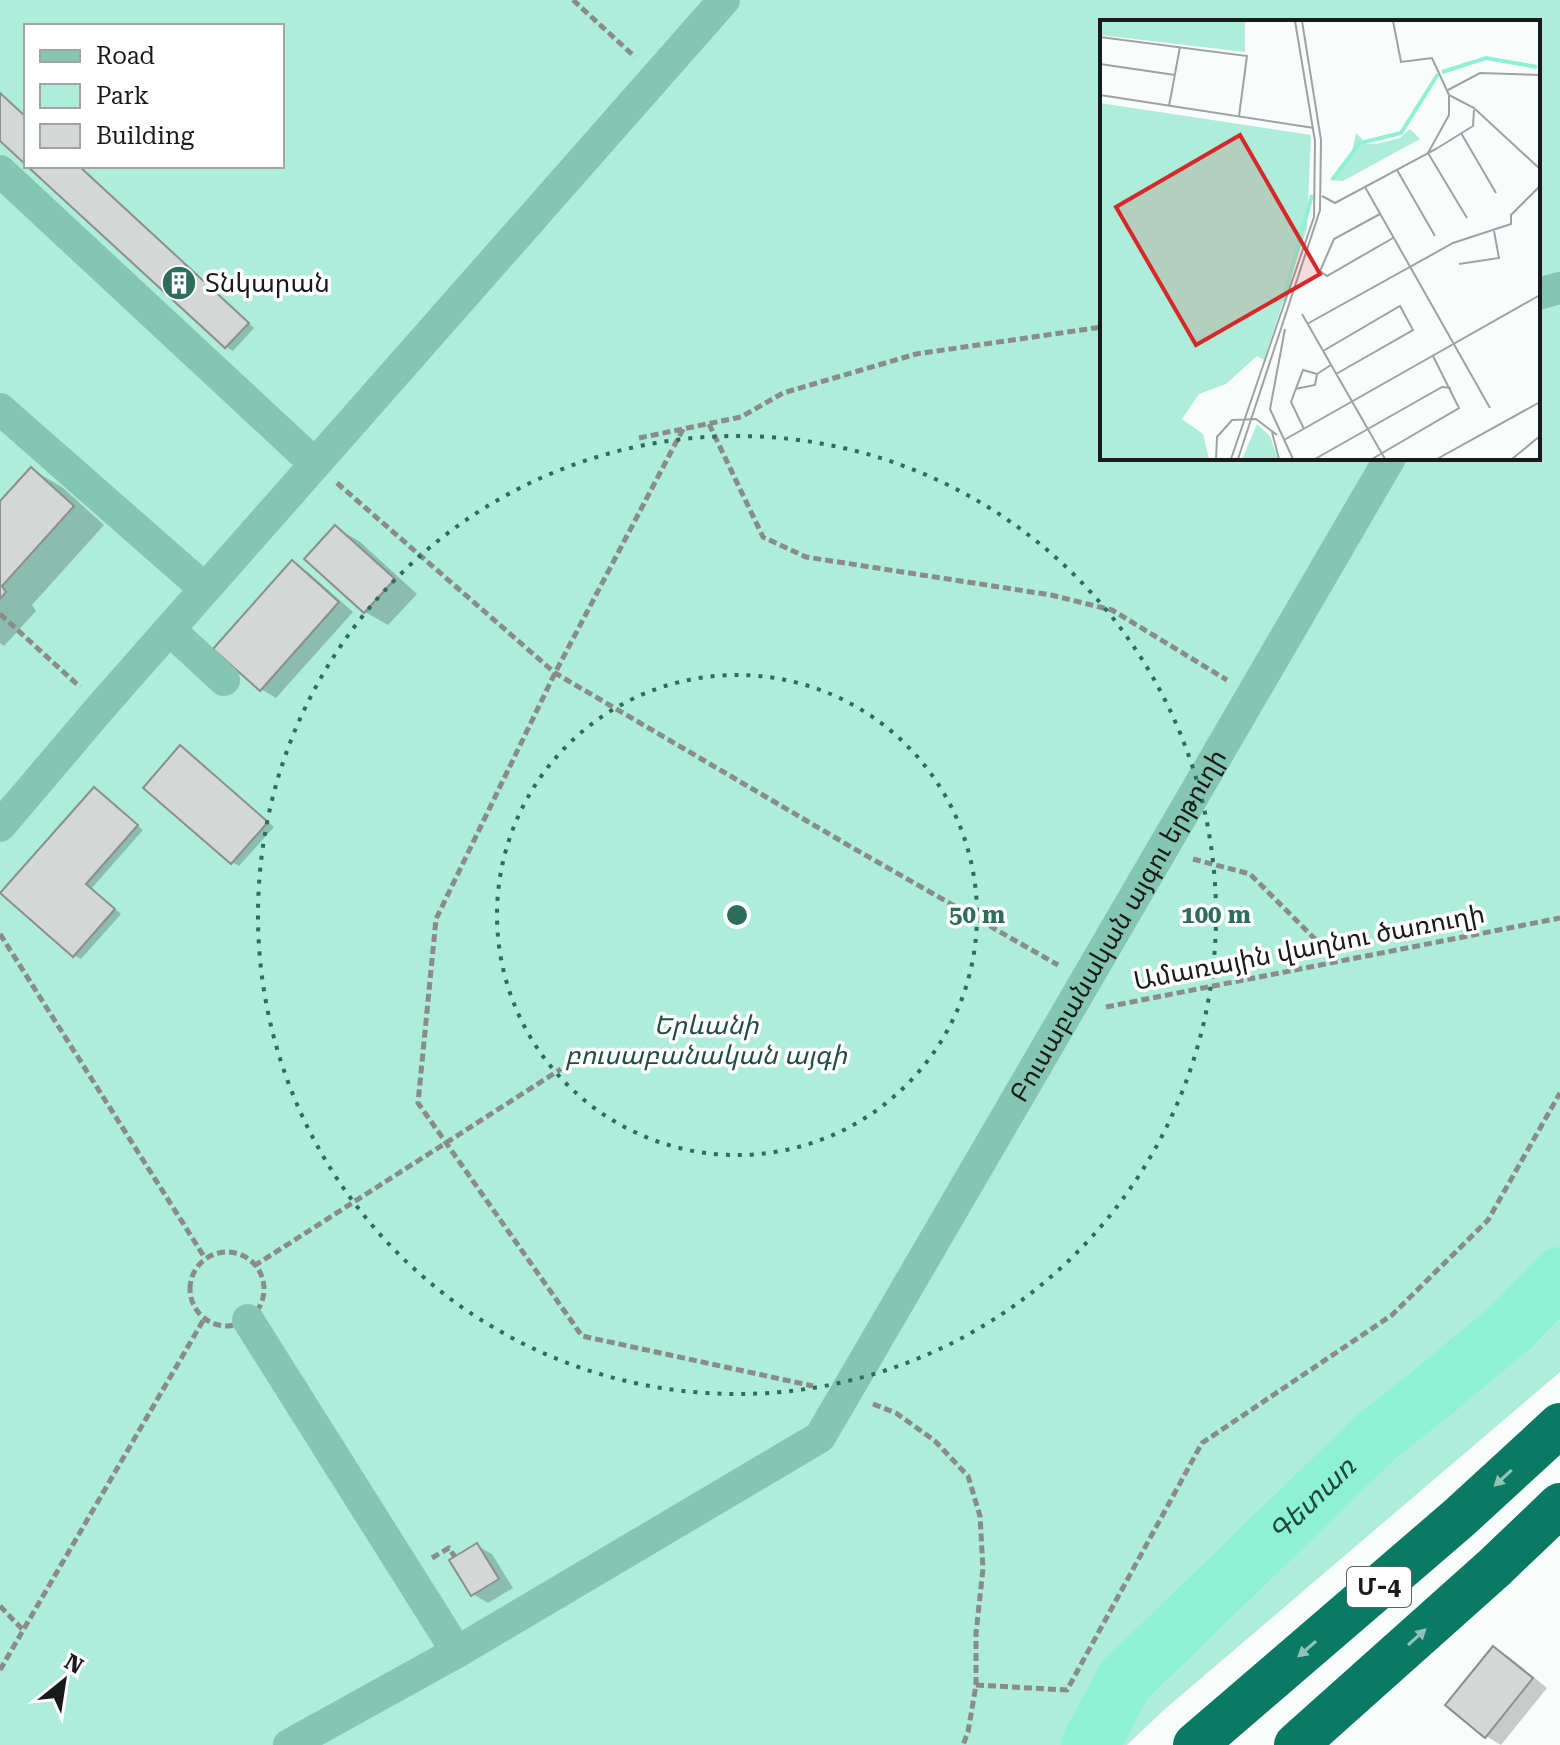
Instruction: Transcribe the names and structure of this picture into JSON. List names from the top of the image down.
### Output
{
  "streets": {
    "highway": ["Մ-4"],
    "lane": ["Բուսաբանական այգու երթուղի"],
    "path": ["Ամառային վաղնու ծառուղի"]
  },
  "crossings": [
    ["Բուսաբանական այգու երթուղի", "Ամառային վաղնու ծառուղի"]
  ],
  "water": ["Գետառ"],
  "parks": ["Երևանի բուսաբանական այգի"],
  "places": {
    "building": ["Տնկարան"]
  },
  "legend": ["Road", "Park", "Building"],
  "north": "top right",
  "rings": ["50 m", "100 m"]
}
